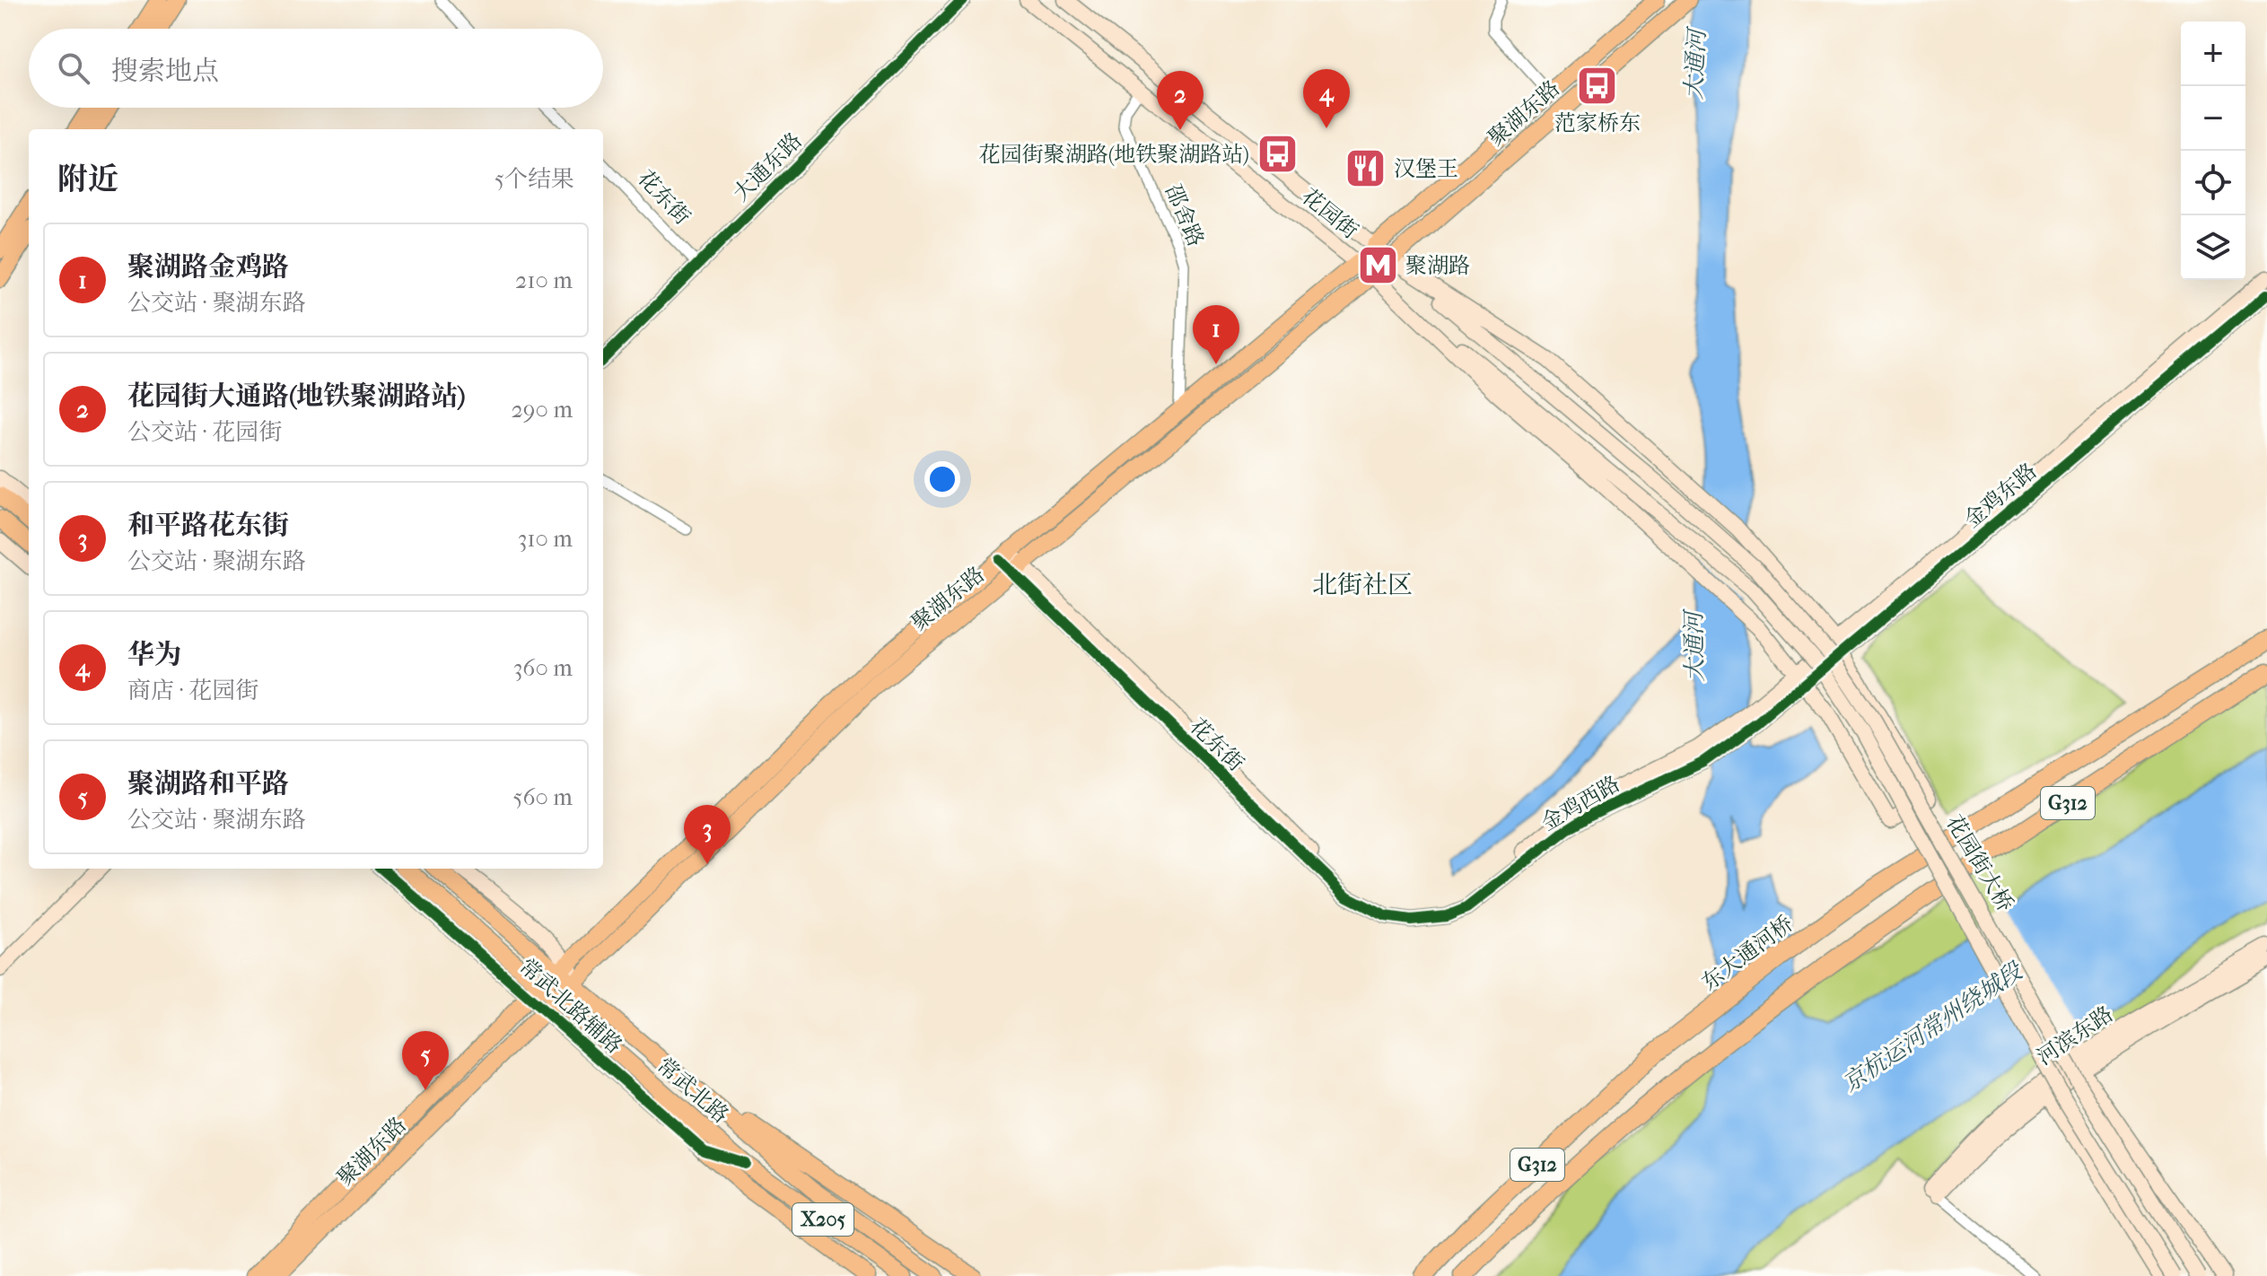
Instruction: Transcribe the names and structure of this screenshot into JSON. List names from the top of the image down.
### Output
{
  "streets": {
    "highway": ["G312", "东大通河桥"],
    "main road": [
      "聚湖东路",
      "大通东路",
      "花东街",
      "花园街",
      "金鸡东路",
      "金鸡西路",
      "花园街大桥",
      "常武北路辅路",
      "河滨东路",
      "常武北路",
      "X205"
    ],
    "street": ["邵舍路"]
  },
  "crossings": [
    ["聚湖东路", "花东街"],
    ["聚湖东路", "花园街"],
    ["聚湖东路", "邵舍路"],
    ["聚湖东路", "常武北路辅路"],
    ["聚湖东路", "常武北路"],
    ["大通东路", "花东街"],
    ["花东街", "金鸡西路"],
    ["花园街", "邵舍路"],
    ["花园街", "花园街大桥"],
    ["金鸡东路", "金鸡西路"],
    ["常武北路辅路", "常武北路"]
  ],
  "districts": ["北街社区"],
  "water": ["大通河", "京杭运河常州绕城段"],
  "places": {
    "bus stop": ["范家桥东", "花园街聚湖路(地铁聚湖路站)"],
    "restaurant": ["汉堡王"],
    "metro station": ["聚湖路"]
  },
  "page": {
    "map_buttons": ["+", "−"],
    "search": "搜索地点",
    "pins": [
      "4",
      "2",
      "1",
      "3",
      "5"
    ],
    "heading": ["附近", "5个结果"],
    "list": [
      {
        "mark": "1",
        "name": "聚湖路金鸡路",
        "note": "公交站 · 聚湖东路",
        "value": "210 m"
      },
      {
        "mark": "2",
        "name": "花园街大通路(地铁聚湖路站)",
        "note": "公交站 · 花园街",
        "value": "290 m"
      },
      {
        "mark": "3",
        "name": "和平路花东街",
        "note": "公交站 · 聚湖东路",
        "value": "310 m"
      },
      {
        "mark": "4",
        "name": "华为",
        "note": "商店 · 花园街",
        "value": "360 m"
      },
      {
        "mark": "5",
        "name": "聚湖路和平路",
        "note": "公交站 · 聚湖东路",
        "value": "560 m"
      }
    ]
  }
}
